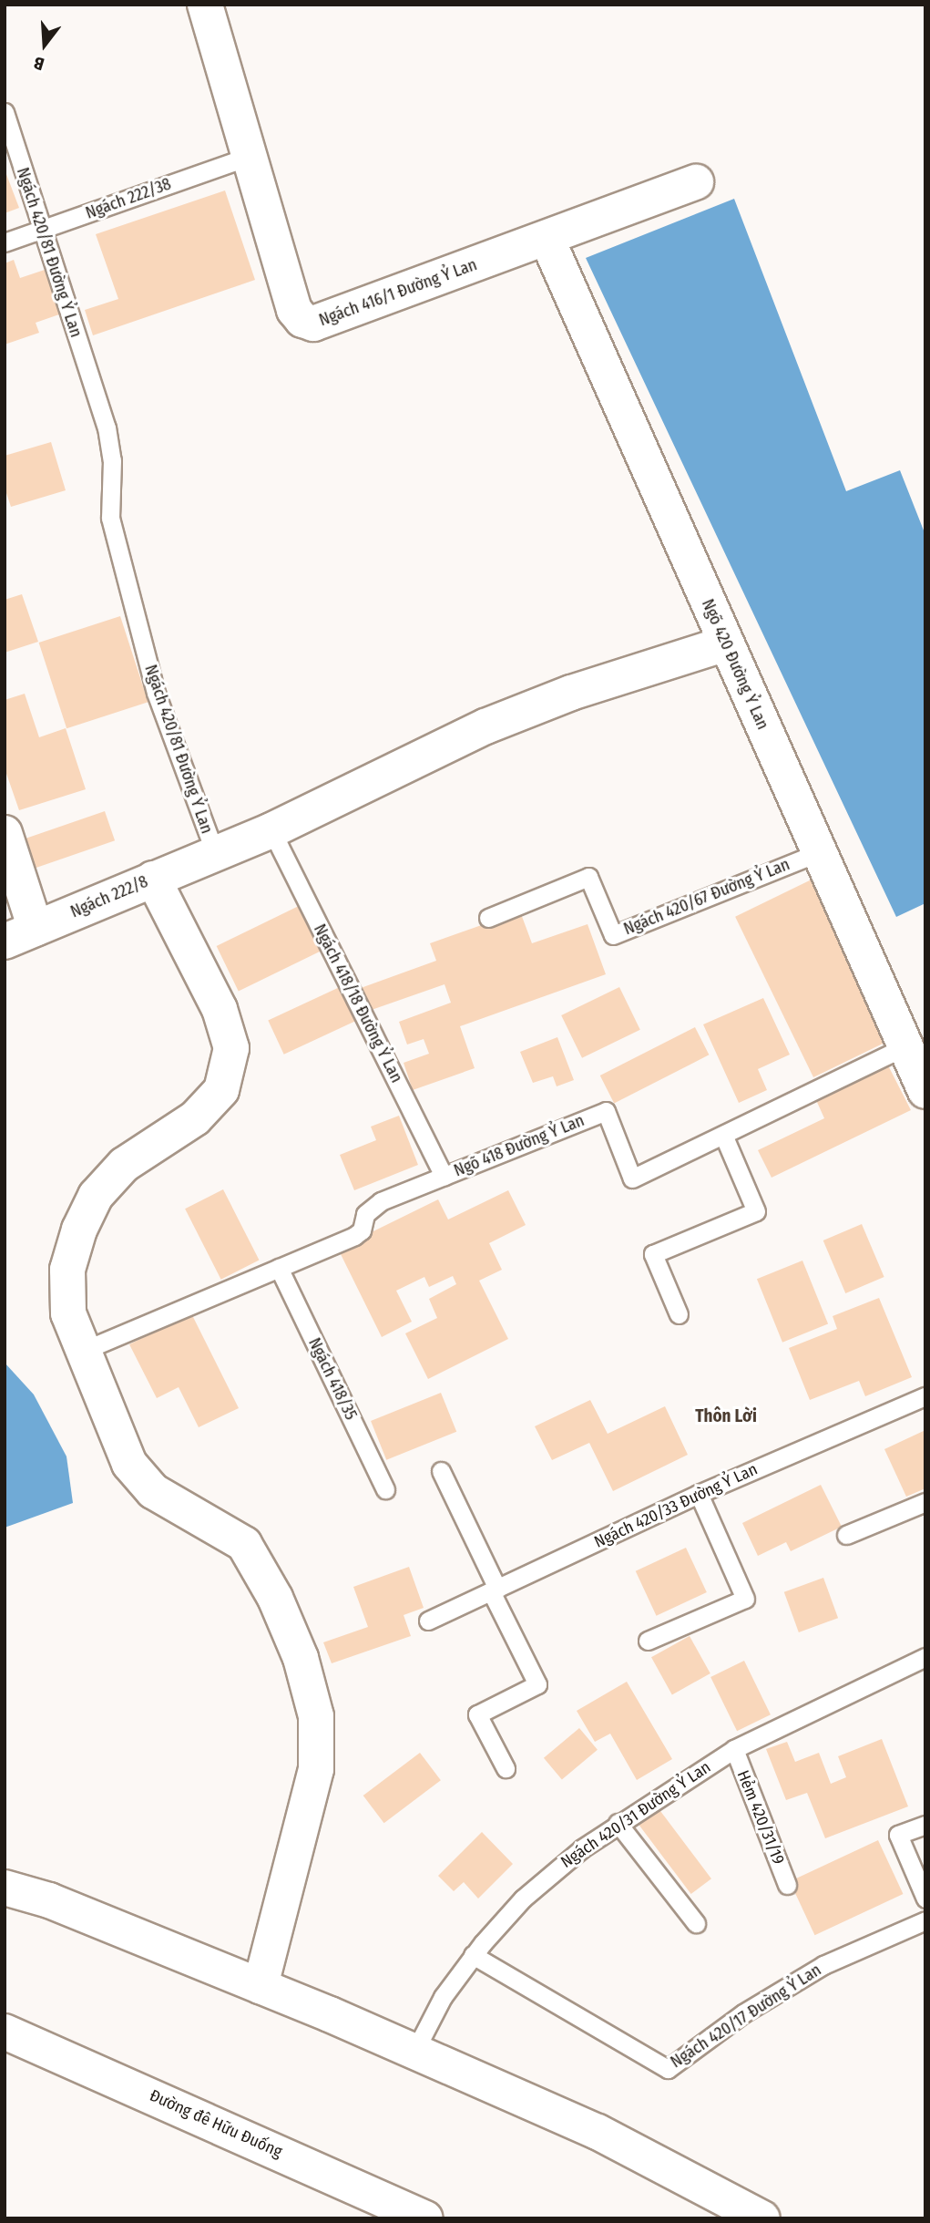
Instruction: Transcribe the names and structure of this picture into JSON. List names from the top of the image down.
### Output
{
  "streets": {
    "street": [
      "Ngách 420/81 Đường Ỷ Lan",
      "Ngách 416/1 Đường Ỷ Lan",
      "Ngõ 420 Đường Ỷ Lan",
      "Ngách 222/8",
      "Đường đê Hữu Đuống"
    ],
    "lane": [
      "Ngách 222/38",
      "Ngách 420/67 Đường Ỷ Lan",
      "Ngách 418/18 Đường Ỷ Lan",
      "Ngõ 418 Đường Ỷ Lan",
      "Ngách 418/35",
      "Ngách 420/33 Đường Ỷ Lan",
      "Ngách 420/31 Đường Ỷ Lan",
      "Hẻm 420/31/19",
      "Ngách 420/17 Đường Ỷ Lan"
    ]
  },
  "crossings": [
    ["Ngách 222/38", "Ngách 420/81 Đường Ỷ Lan"],
    ["Ngách 222/38", "Ngách 416/1 Đường Ỷ Lan"],
    ["Ngách 420/81 Đường Ỷ Lan", "Ngõ 420 Đường Ỷ Lan"],
    ["Ngách 420/81 Đường Ỷ Lan", "Ngách 222/8"],
    ["Ngách 420/81 Đường Ỷ Lan", "Ngách 418/18 Đường Ỷ Lan"],
    ["Ngách 416/1 Đường Ỷ Lan", "Ngõ 420 Đường Ỷ Lan"],
    ["Ngõ 420 Đường Ỷ Lan", "Ngách 420/67 Đường Ỷ Lan"],
    ["Ngõ 420 Đường Ỷ Lan", "Ngõ 418 Đường Ỷ Lan"],
    ["Ngách 418/18 Đường Ỷ Lan", "Ngõ 418 Đường Ỷ Lan"],
    ["Ngõ 418 Đường Ỷ Lan", "Ngách 418/35"],
    ["Ngách 420/31 Đường Ỷ Lan", "Hẻm 420/31/19"],
    ["Ngách 420/31 Đường Ỷ Lan", "Ngách 420/17 Đường Ỷ Lan"]
  ],
  "districts": ["Thôn Lời"],
  "north": "bottom"
}
